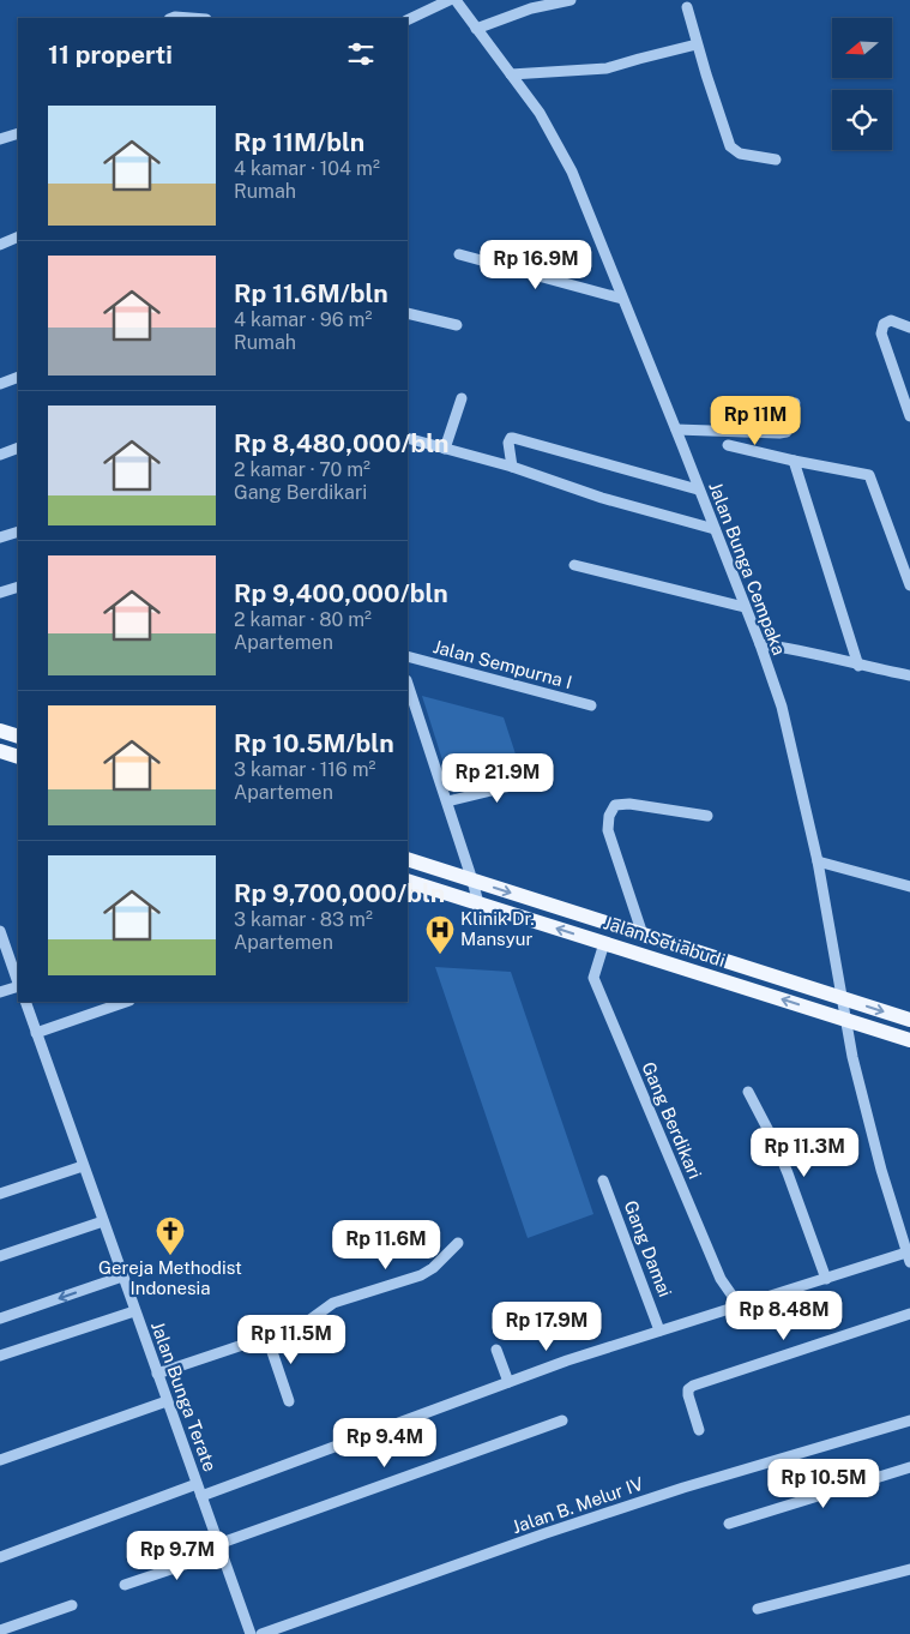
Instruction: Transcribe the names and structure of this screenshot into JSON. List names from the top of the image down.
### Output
{
  "streets": {
    "main road": ["Jalan Setiabudi"],
    "street": [
      "Jalan Bunga Cempaka",
      "Jalan Sempurna I",
      "Gang Berdikari",
      "Gang Damai",
      "Jalan Bunga Terate",
      "Jalan B. Melur IV"
    ]
  },
  "crossings": [
    ["Jalan Bunga Cempaka", "Jalan Setiabudi"],
    ["Jalan Setiabudi", "Gang Berdikari"]
  ],
  "places": {
    "hospital": ["Klinik Dr. Mansyur"],
    "church": ["Gereja Methodist Indonesia"]
  },
  "north": "left",
  "page": {
    "heading": "11 properti",
    "list": [
      {
        "name": "Rp 11M/bln",
        "note": "4 kamar · 104 m² · Rumah"
      },
      {
        "name": "Rp 11.6M/bln",
        "note": "4 kamar · 96 m² · Rumah"
      },
      {
        "name": "Rp 8,480,000/bln",
        "note": "2 kamar · 70 m² · Gang Berdikari"
      },
      {
        "name": "Rp 9,400,000/bln",
        "note": "2 kamar · 80 m² · Apartemen"
      },
      {
        "name": "Rp 10.5M/bln",
        "note": "3 kamar · 116 m² · Apartemen"
      },
      {
        "name": "Rp 9,700,000/bln",
        "note": "3 kamar · 83 m² · Apartemen"
      }
    ],
    "price": [
      "Rp 16.9M",
      "Rp 11M",
      "Rp 21.9M",
      "Rp 11.3M",
      "Rp 11.6M",
      "Rp 8.48M",
      "Rp 17.9M",
      "Rp 11.5M",
      "Rp 9.4M",
      "Rp 10.5M",
      "Rp 9.7M"
    ]
  }
}
